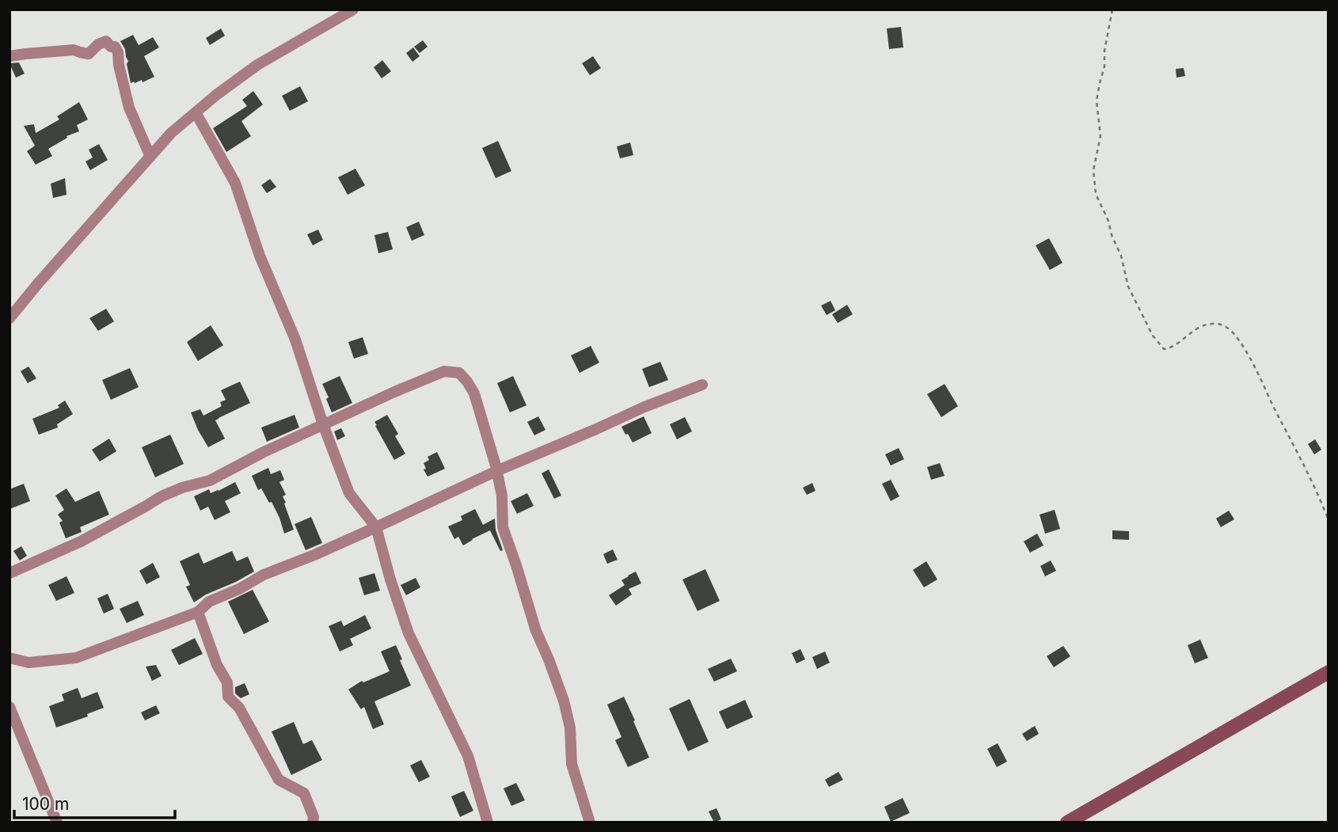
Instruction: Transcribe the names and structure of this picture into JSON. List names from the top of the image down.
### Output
{
  "scale_bar": "100 m"
}
